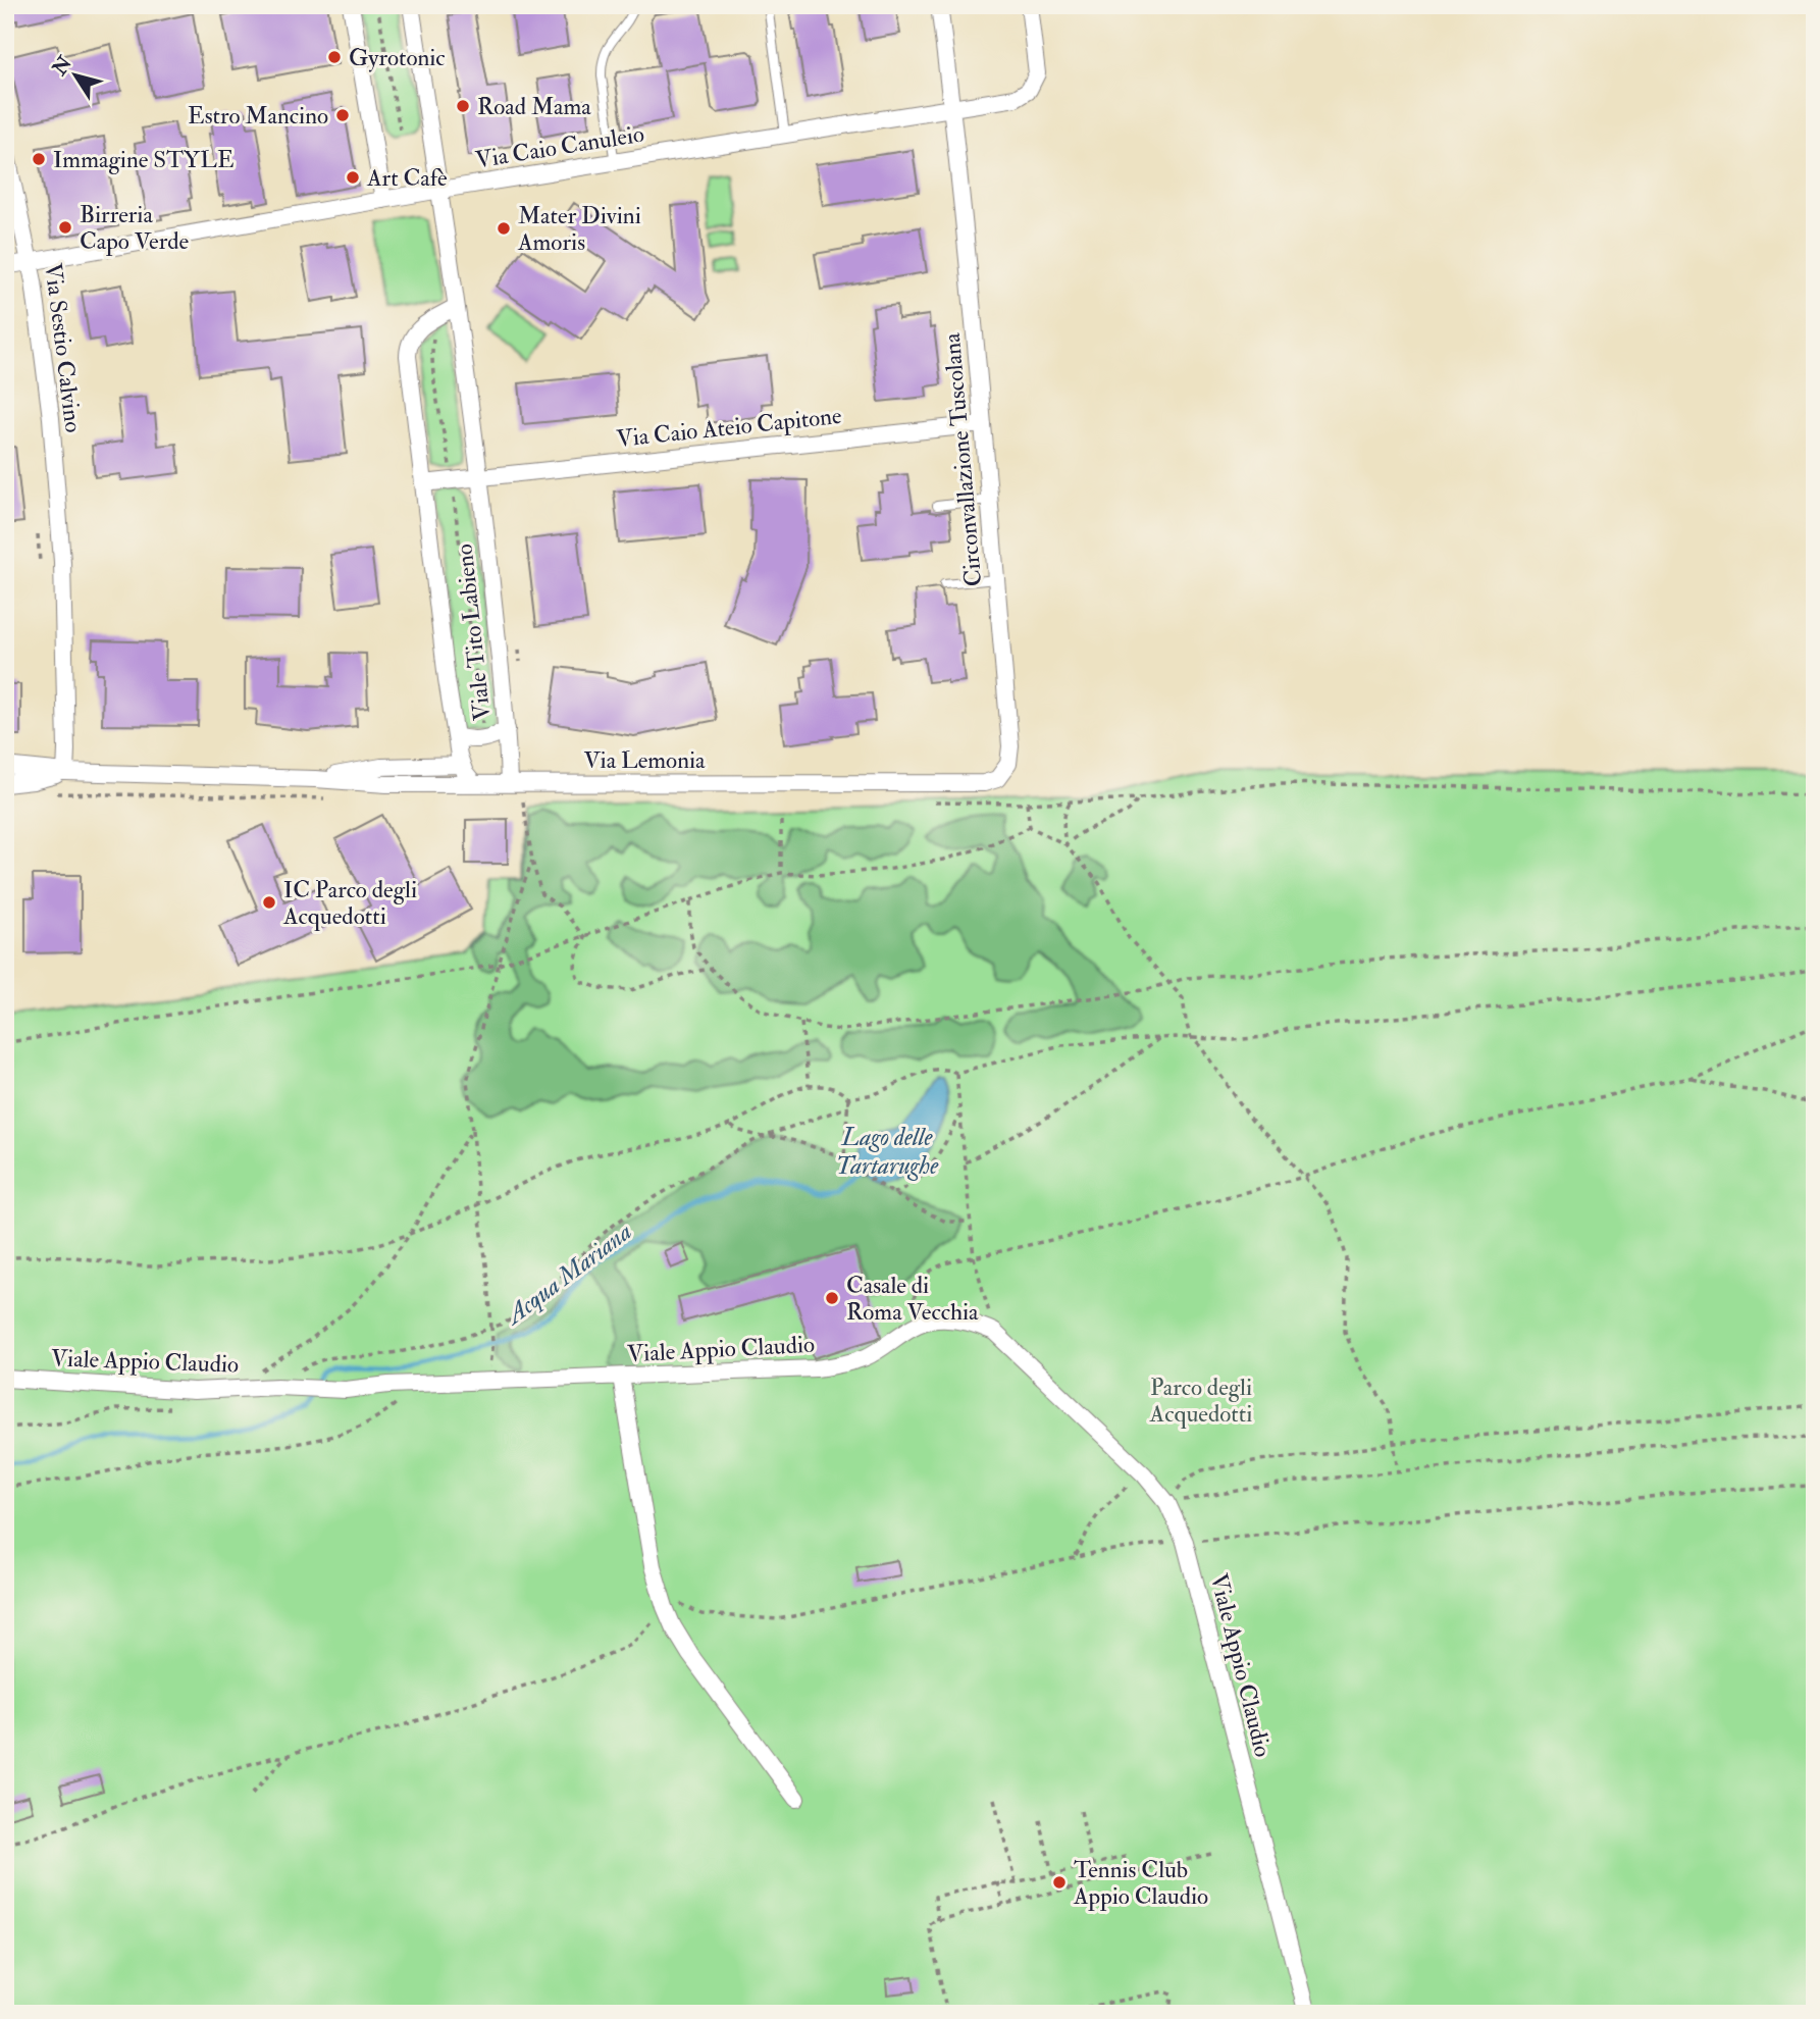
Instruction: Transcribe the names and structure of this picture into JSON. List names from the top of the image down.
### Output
{
  "streets": {
    "street": [
      "Via Caio Canuleio",
      "Via Sestio Calvino",
      "Via Caio Ateio Capitone",
      "Circonvallazione Tuscolana",
      "Viale Tito Labieno",
      "Via Lemonia",
      "Viale Appio Claudio"
    ]
  },
  "crossings": [
    ["Via Caio Canuleio", "Via Sestio Calvino"],
    ["Via Caio Canuleio", "Circonvallazione Tuscolana"],
    ["Via Caio Canuleio", "Viale Tito Labieno"],
    ["Via Sestio Calvino", "Via Lemonia"],
    ["Via Caio Ateio Capitone", "Circonvallazione Tuscolana"],
    ["Via Caio Ateio Capitone", "Viale Tito Labieno"],
    ["Circonvallazione Tuscolana", "Via Lemonia"],
    ["Viale Tito Labieno", "Via Lemonia"]
  ],
  "water": ["Lago delle Tartarughe", "Acqua Mariana"],
  "parks": ["Parco degli Acquedotti"],
  "places": [
    "Gyrotonic",
    "Road Mama",
    "Estro Mancino",
    "Immagine STYLE",
    "Art Cafè",
    "Birreria Capo Verde",
    "Mater Divini Amoris",
    "IC Parco degli Acquedotti",
    "Casale di Roma Vecchia",
    "Tennis Club Appio Claudio"
  ],
  "north": "top left"
}
